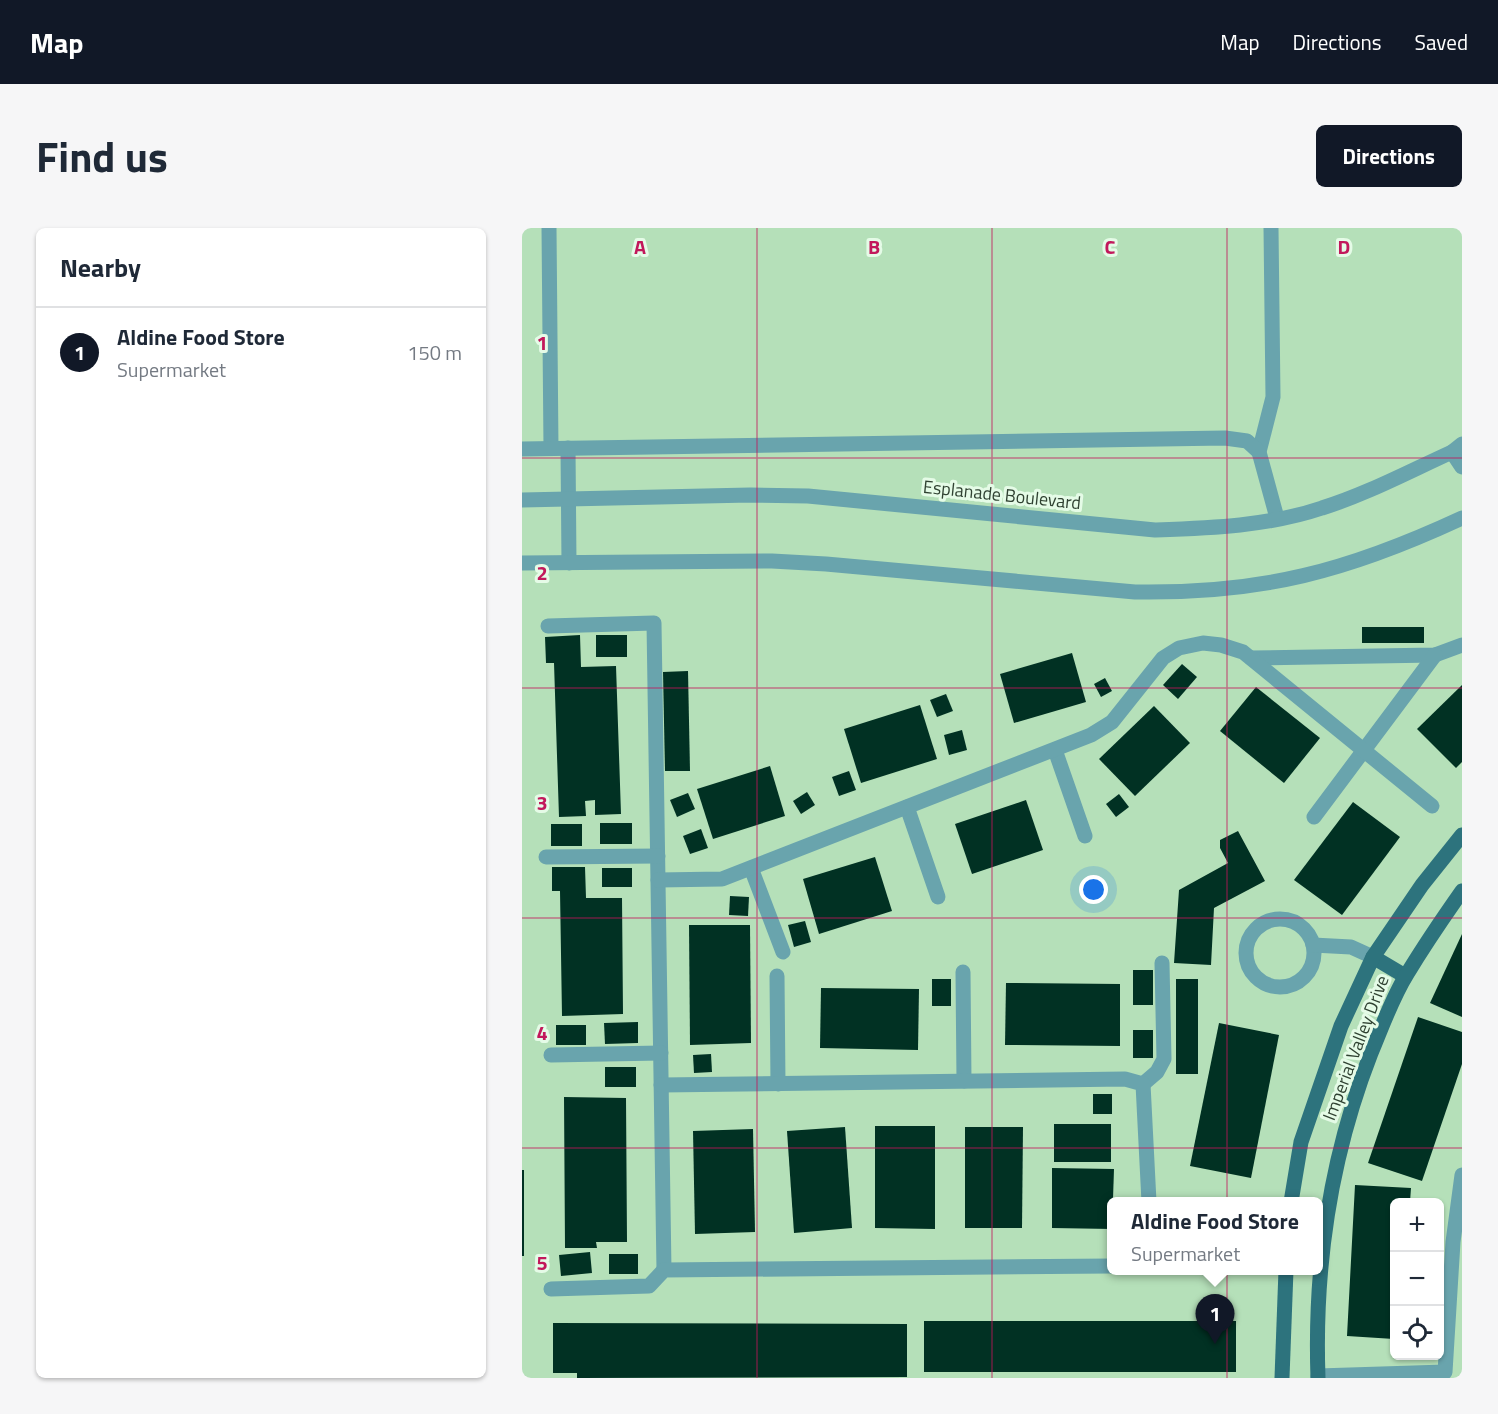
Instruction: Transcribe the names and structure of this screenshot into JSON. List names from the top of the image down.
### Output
{
  "streets": {
    "main road": ["Imperial Valley Drive"],
    "street": ["Esplanade Boulevard"]
  },
  "page": {
    "header": "Map",
    "nav": ["Map", "Directions", "Saved"],
    "title": "Find us",
    "buttons": "Directions",
    "heading": "Nearby",
    "list": [
      {
        "mark": "1",
        "name": "Aldine Food Store",
        "note": "Supermarket",
        "value": "150 m"
      }
    ],
    "popup": ["Aldine Food Store", "Supermarket"],
    "map_buttons": ["+", "−"],
    "pins": "1"
  },
  "grid": {
    "columns": [
      "A",
      "B",
      "C",
      "D"
    ],
    "rows": [
      "1",
      "2",
      "3",
      "4",
      "5"
    ]
  }
}
